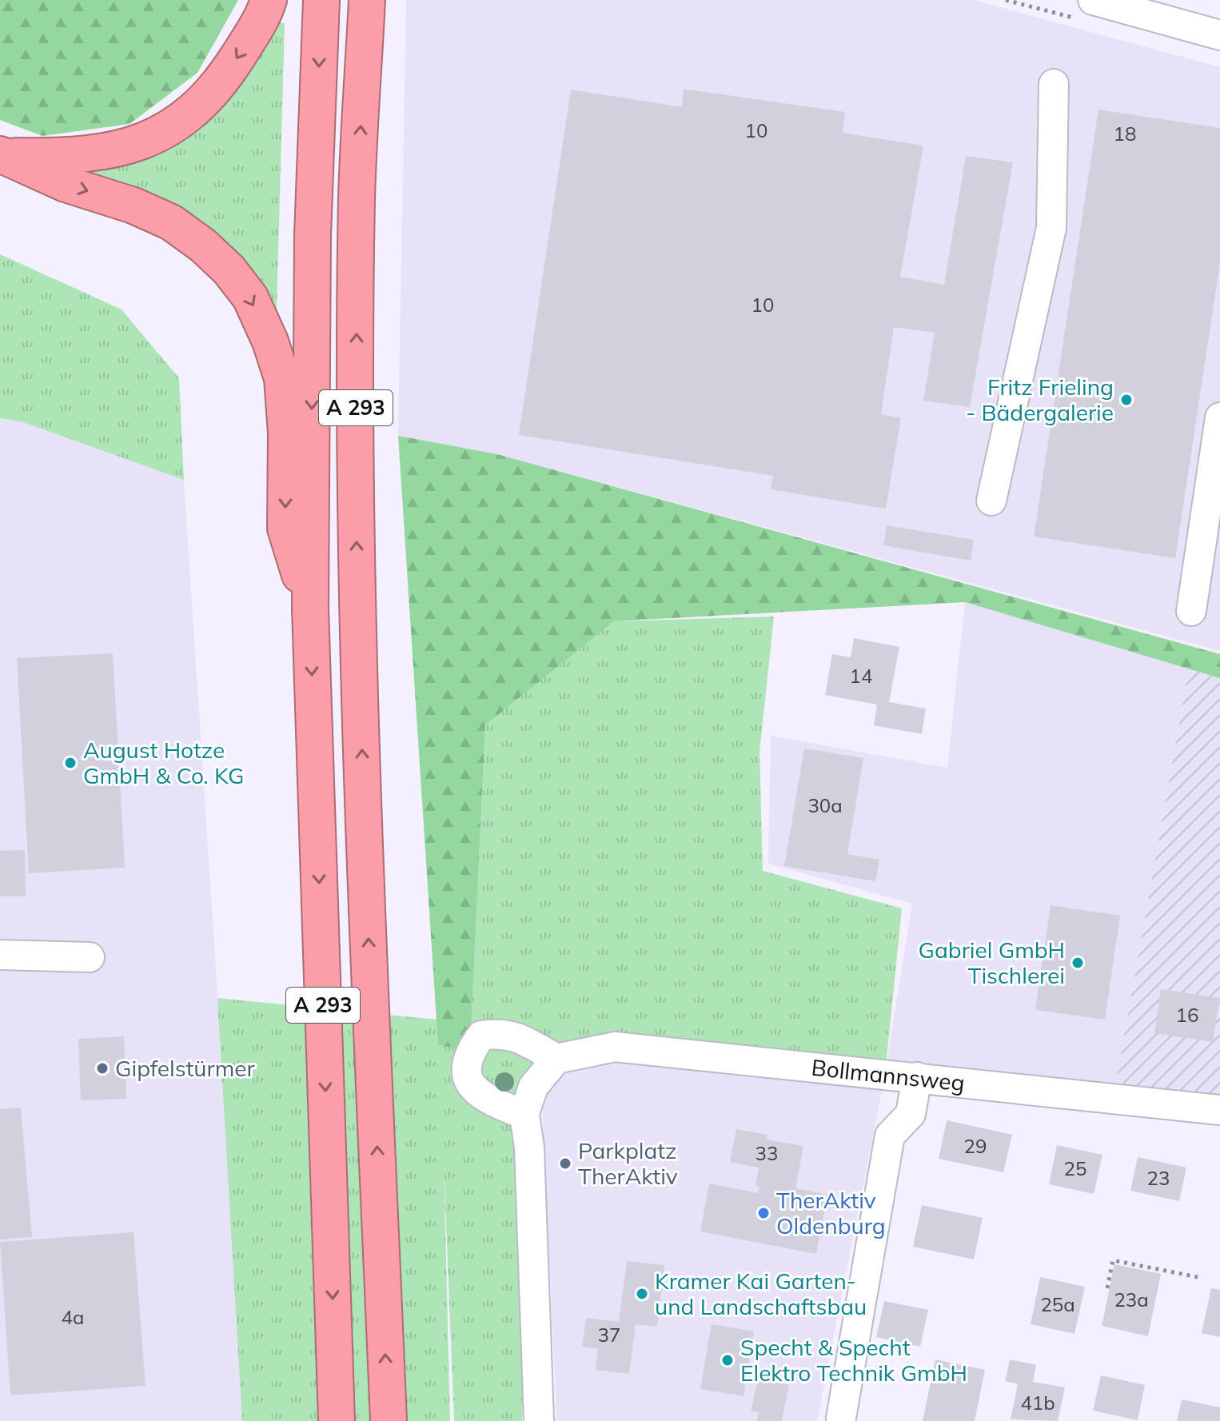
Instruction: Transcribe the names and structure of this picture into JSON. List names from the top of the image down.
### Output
{
  "streets": {
    "highway": ["A 293"],
    "street": ["Bollmannsweg"]
  },
  "places": [
    "Fritz Frieling - Bädergalerie",
    "August Hotze GmbH & Co. KG",
    "Gabriel GmbH Tischlerei",
    "Gipfelstürmer",
    "Parkplatz TherAktiv",
    "TherAktiv Oldenburg",
    "Kramer Kai Garten- und Landschaftsbau",
    "Specht & Specht Elektro Technik GmbH"
  ],
  "house_numbers": [
    "10",
    "18",
    "10",
    "14",
    "30a",
    "16",
    "29",
    "33",
    "25",
    "23",
    "23a",
    "25a",
    "4a",
    "37",
    "41b"
  ]
}
